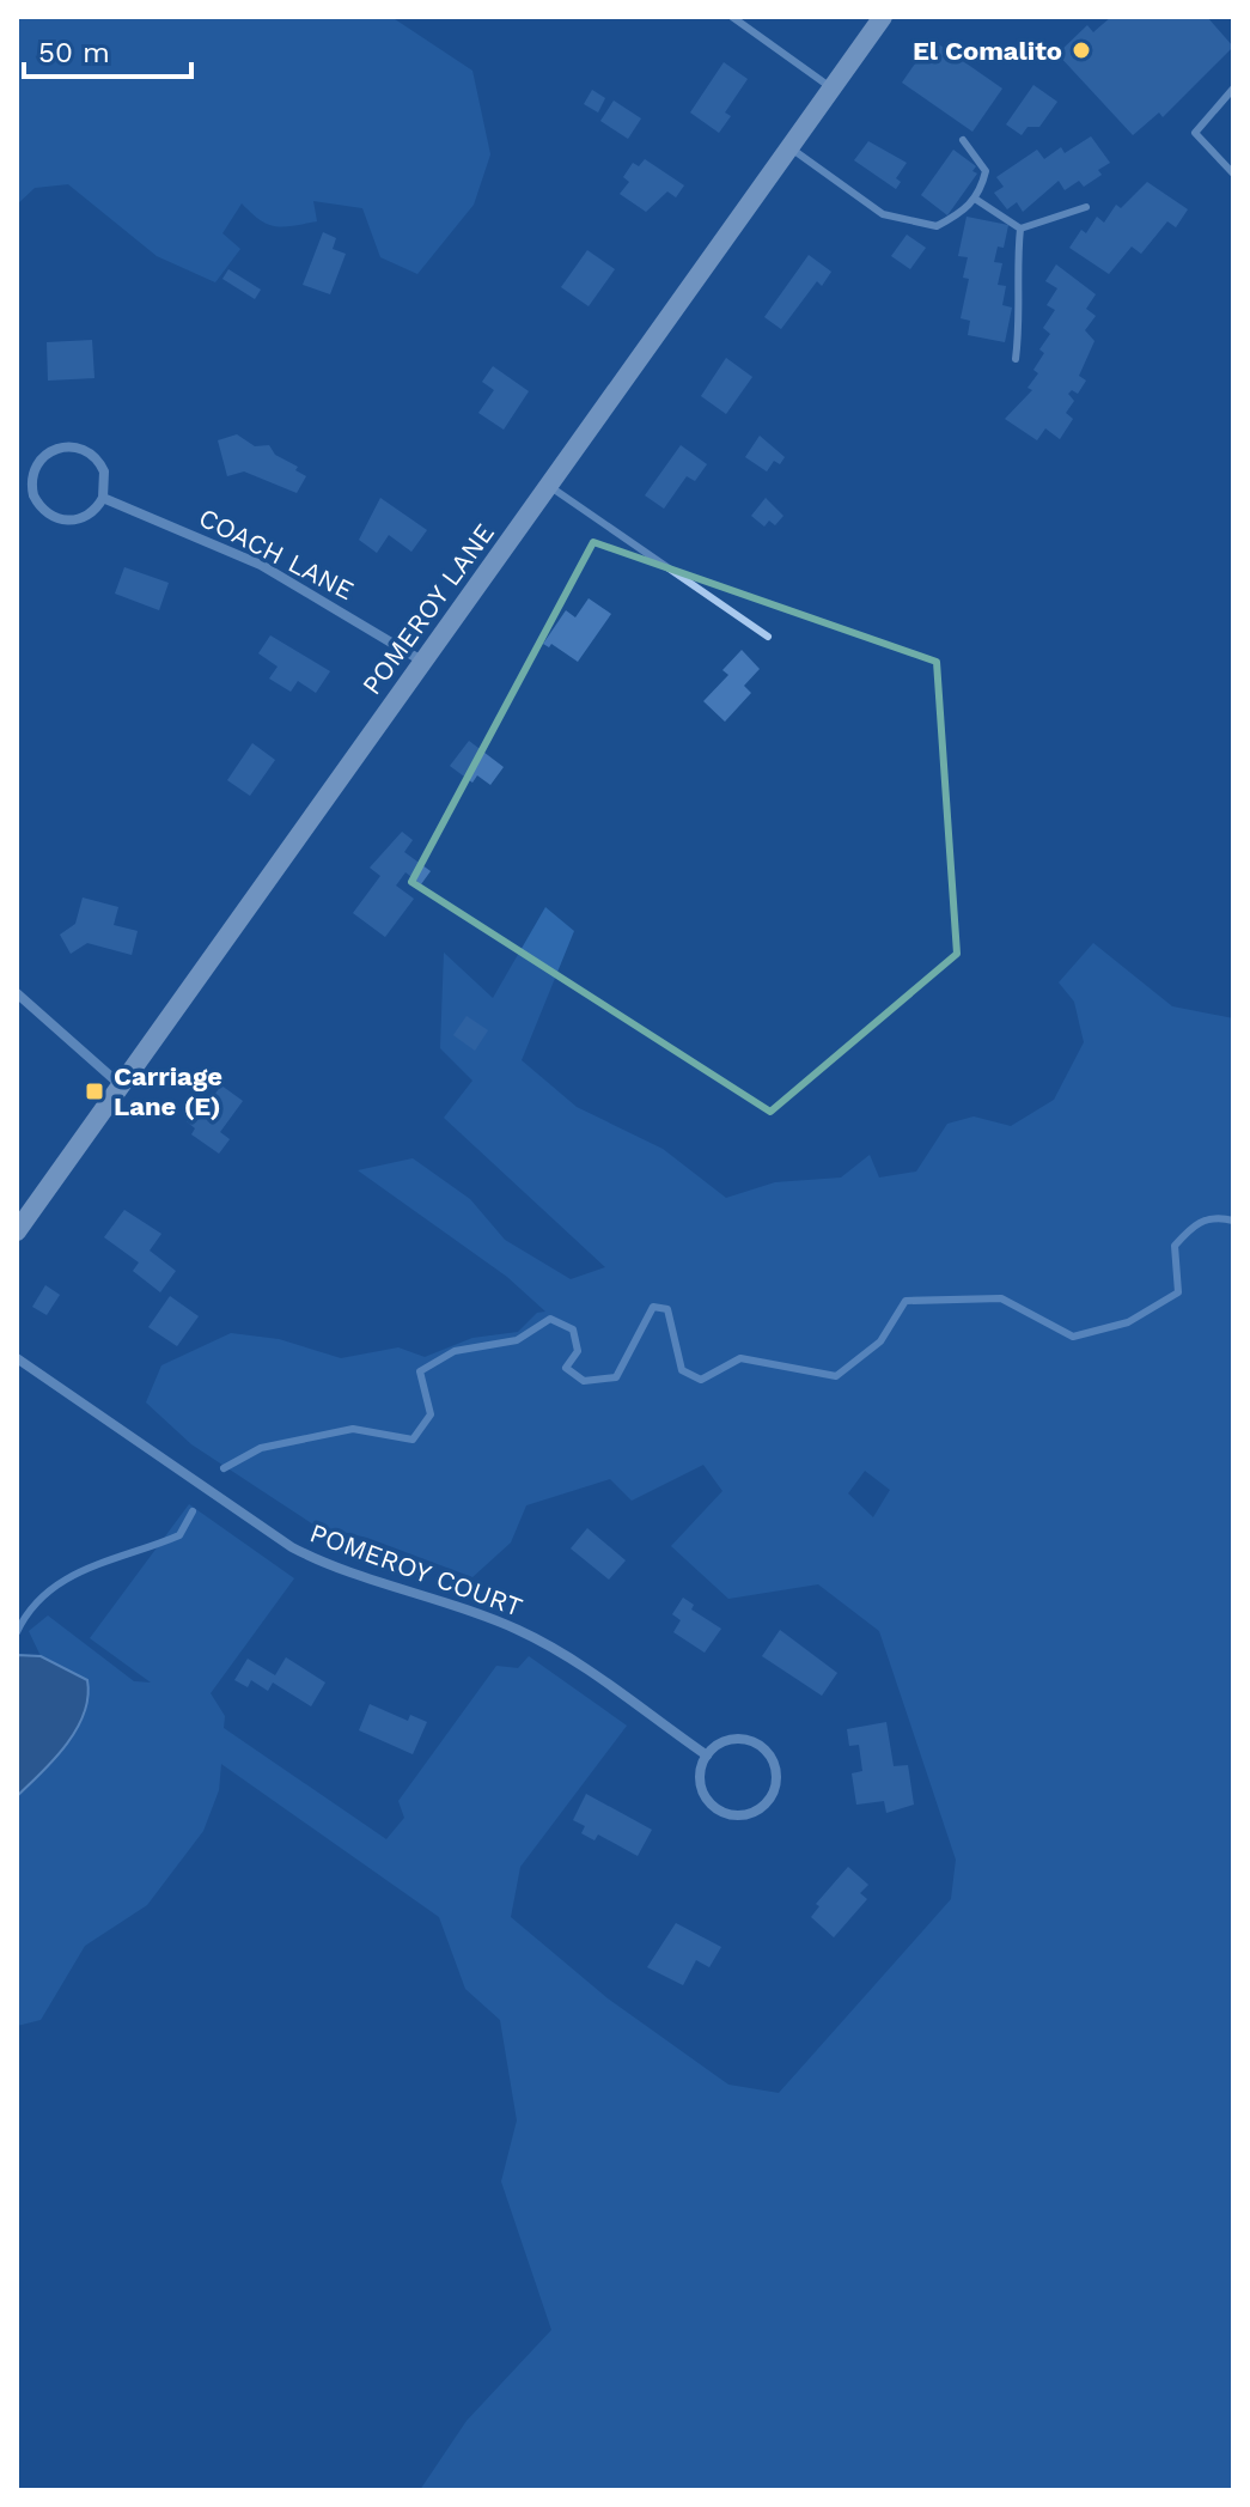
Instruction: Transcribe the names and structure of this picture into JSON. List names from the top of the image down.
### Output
{
  "streets": {
    "street": ["COACH LANE", "POMEROY LANE", "POMEROY COURT"]
  },
  "crossings": [
    ["COACH LANE", "POMEROY LANE"]
  ],
  "places": {
    "other": ["El Comalito"],
    "transit": ["Carriage Lane (E)"]
  },
  "scale_bar": "50 m"
}
